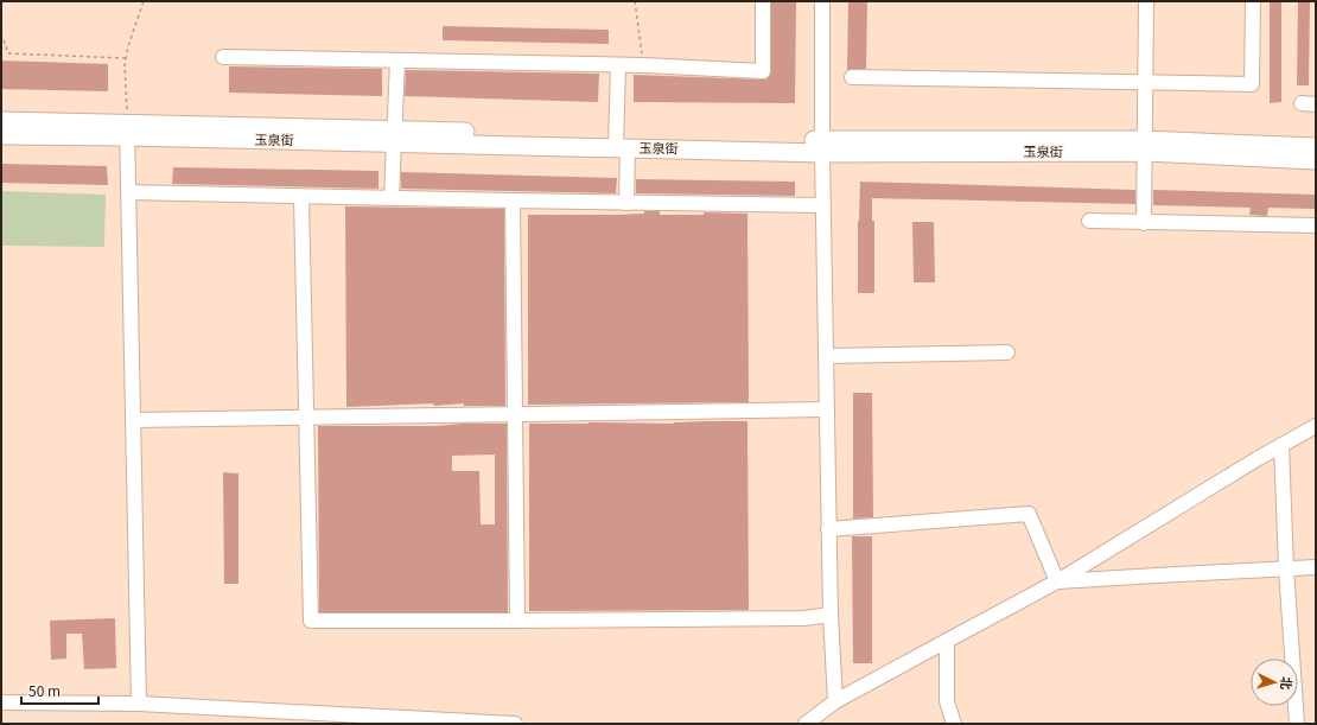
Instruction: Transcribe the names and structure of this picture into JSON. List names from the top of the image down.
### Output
{
  "streets": {
    "main road": ["玉泉街"]
  },
  "scale_bar": "50 m",
  "north": "right"
}
